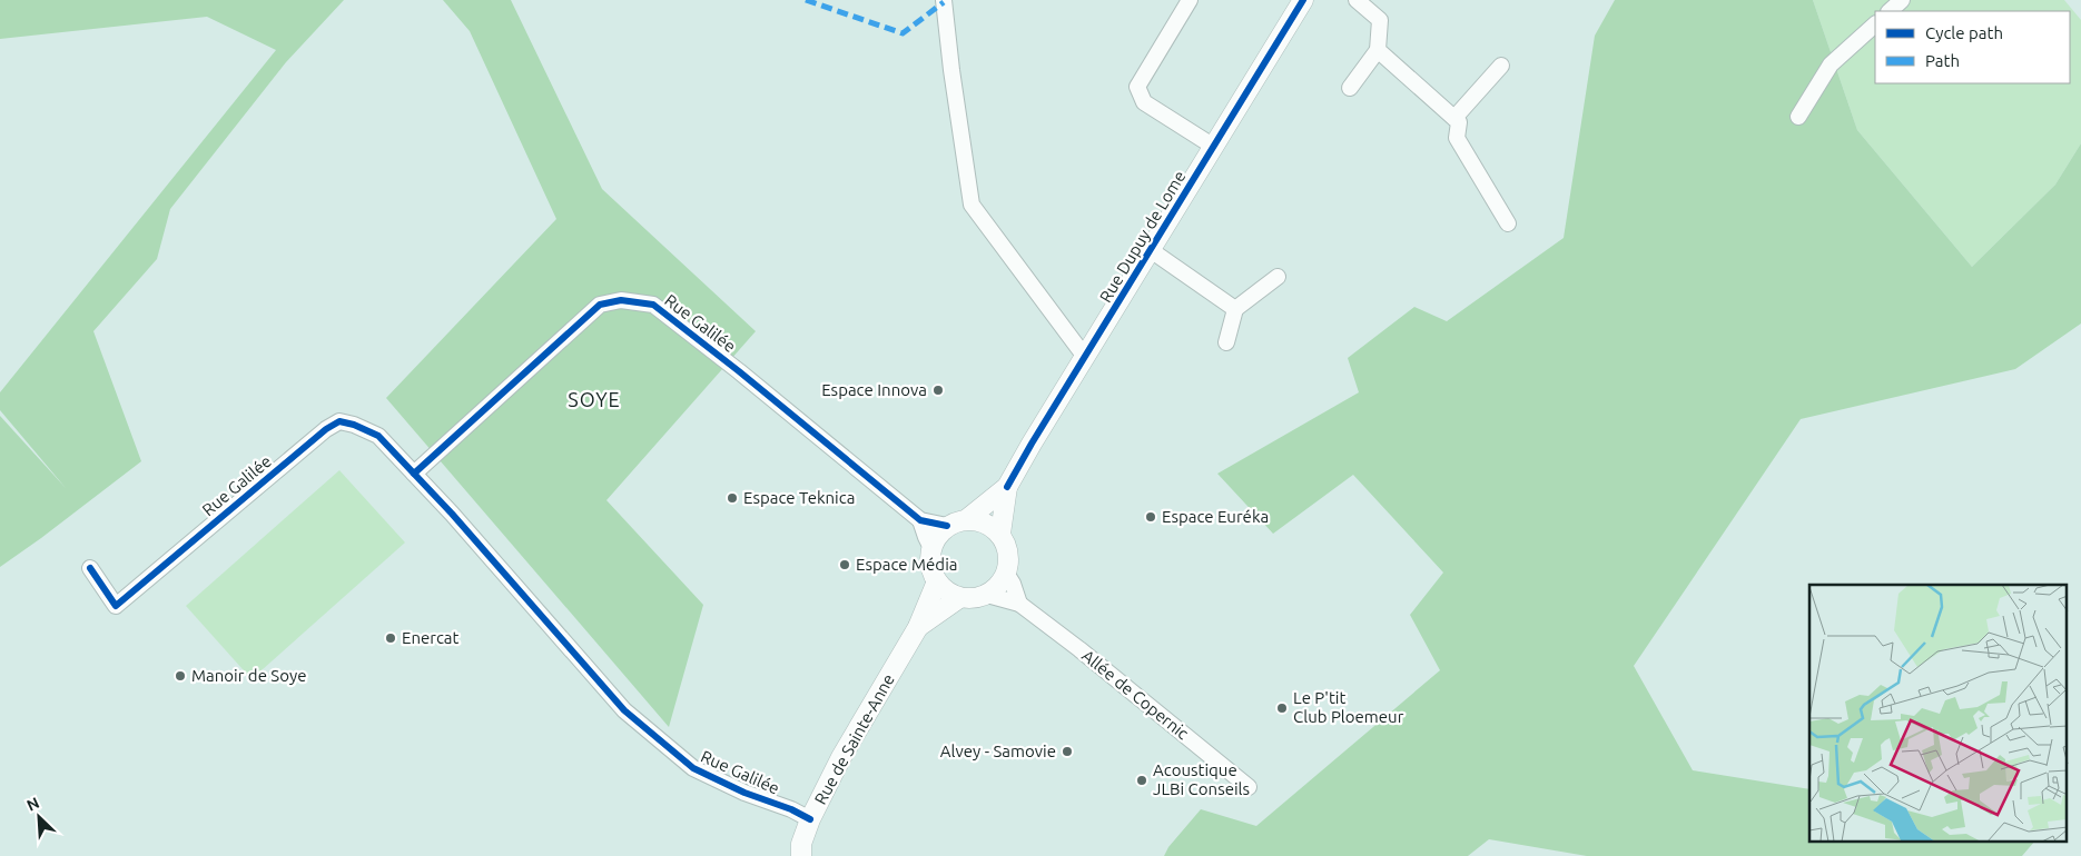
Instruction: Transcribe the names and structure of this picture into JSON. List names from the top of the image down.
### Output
{
  "streets": {
    "street": [
      "Rue Dupuy de Lome",
      "Rue Galilée",
      "Allée de Copernic",
      "Rue de Sainte-Anne"
    ]
  },
  "crossings": [
    ["Rue Dupuy de Lome", "Rue Galilée"],
    ["Rue Dupuy de Lome", "Allée de Copernic"],
    ["Rue Dupuy de Lome", "Rue de Sainte-Anne"],
    ["Rue Galilée", "Allée de Copernic"],
    ["Rue Galilée", "Rue de Sainte-Anne"],
    ["Allée de Copernic", "Rue de Sainte-Anne"]
  ],
  "districts": ["SOYE"],
  "places": [
    "Espace Innova",
    "Espace Teknica",
    "Espace Euréka",
    "Espace Média",
    "Enercat",
    "Manoir de Soye",
    "Le P'tit Club Ploemeur",
    "Alvey - Samovie",
    "Acoustique JLBi Conseils"
  ],
  "legend": ["Cycle path", "Path"],
  "north": "top left"
}
